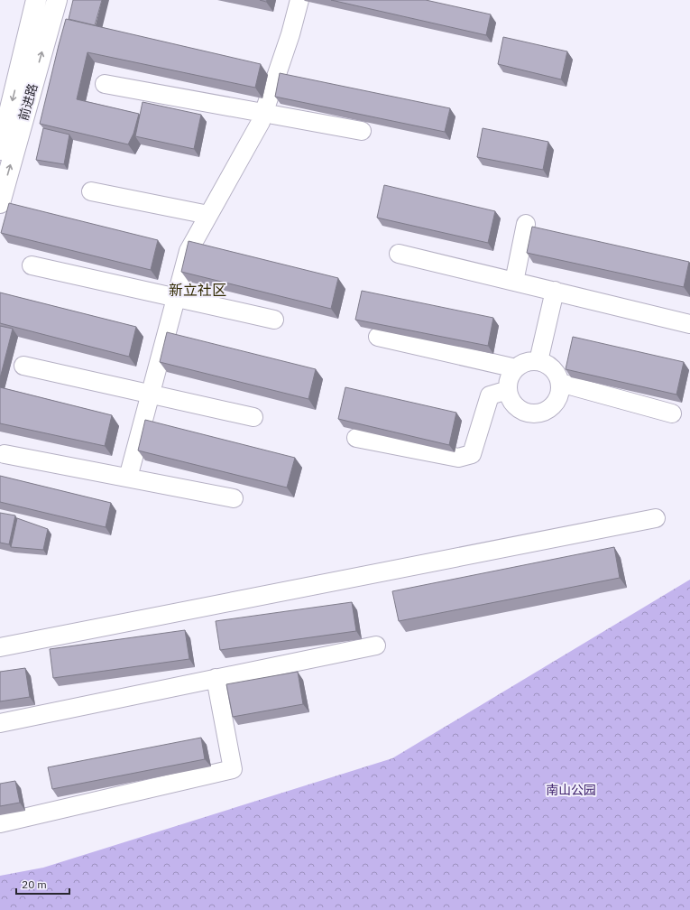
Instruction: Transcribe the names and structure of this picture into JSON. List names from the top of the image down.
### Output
{
  "streets": {
    "street": ["前进路"]
  },
  "districts": ["新立社区"],
  "parks": ["南山公园"],
  "scale_bar": "20 m"
}
